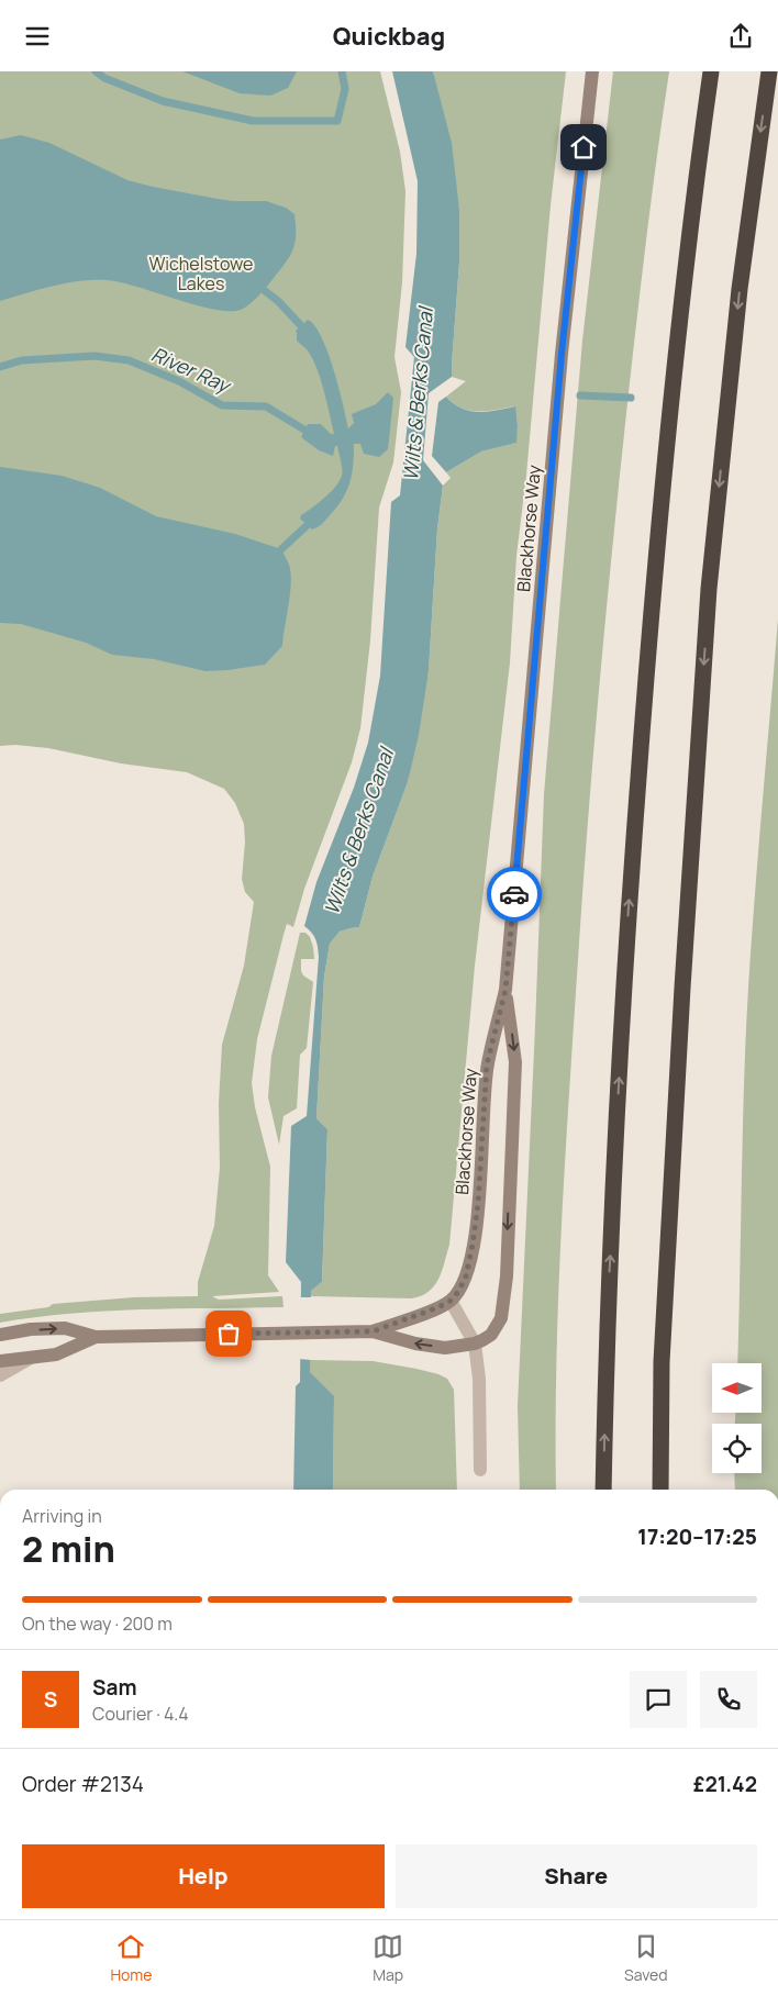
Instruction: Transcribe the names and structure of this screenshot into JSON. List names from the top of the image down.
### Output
{
  "streets": {
    "main road": ["Blackhorse Way"]
  },
  "water": ["River Ray", "Wilts & Berks Canal"],
  "parks": ["Wichelstowe Lakes"],
  "north": "left",
  "page": {
    "header": "Quickbag",
    "heading": ["2 min", "Arriving in", "17:20–17:25"],
    "panel": [
      "Sam",
      "Courier · 4.4",
      "Order #2134",
      "£21.42"
    ],
    "bar": "On the way · 200 m",
    "round": "S",
    "buttons": ["Help", "Share"],
    "tabs": ["Home", "Map", "Saved"]
  }
}
